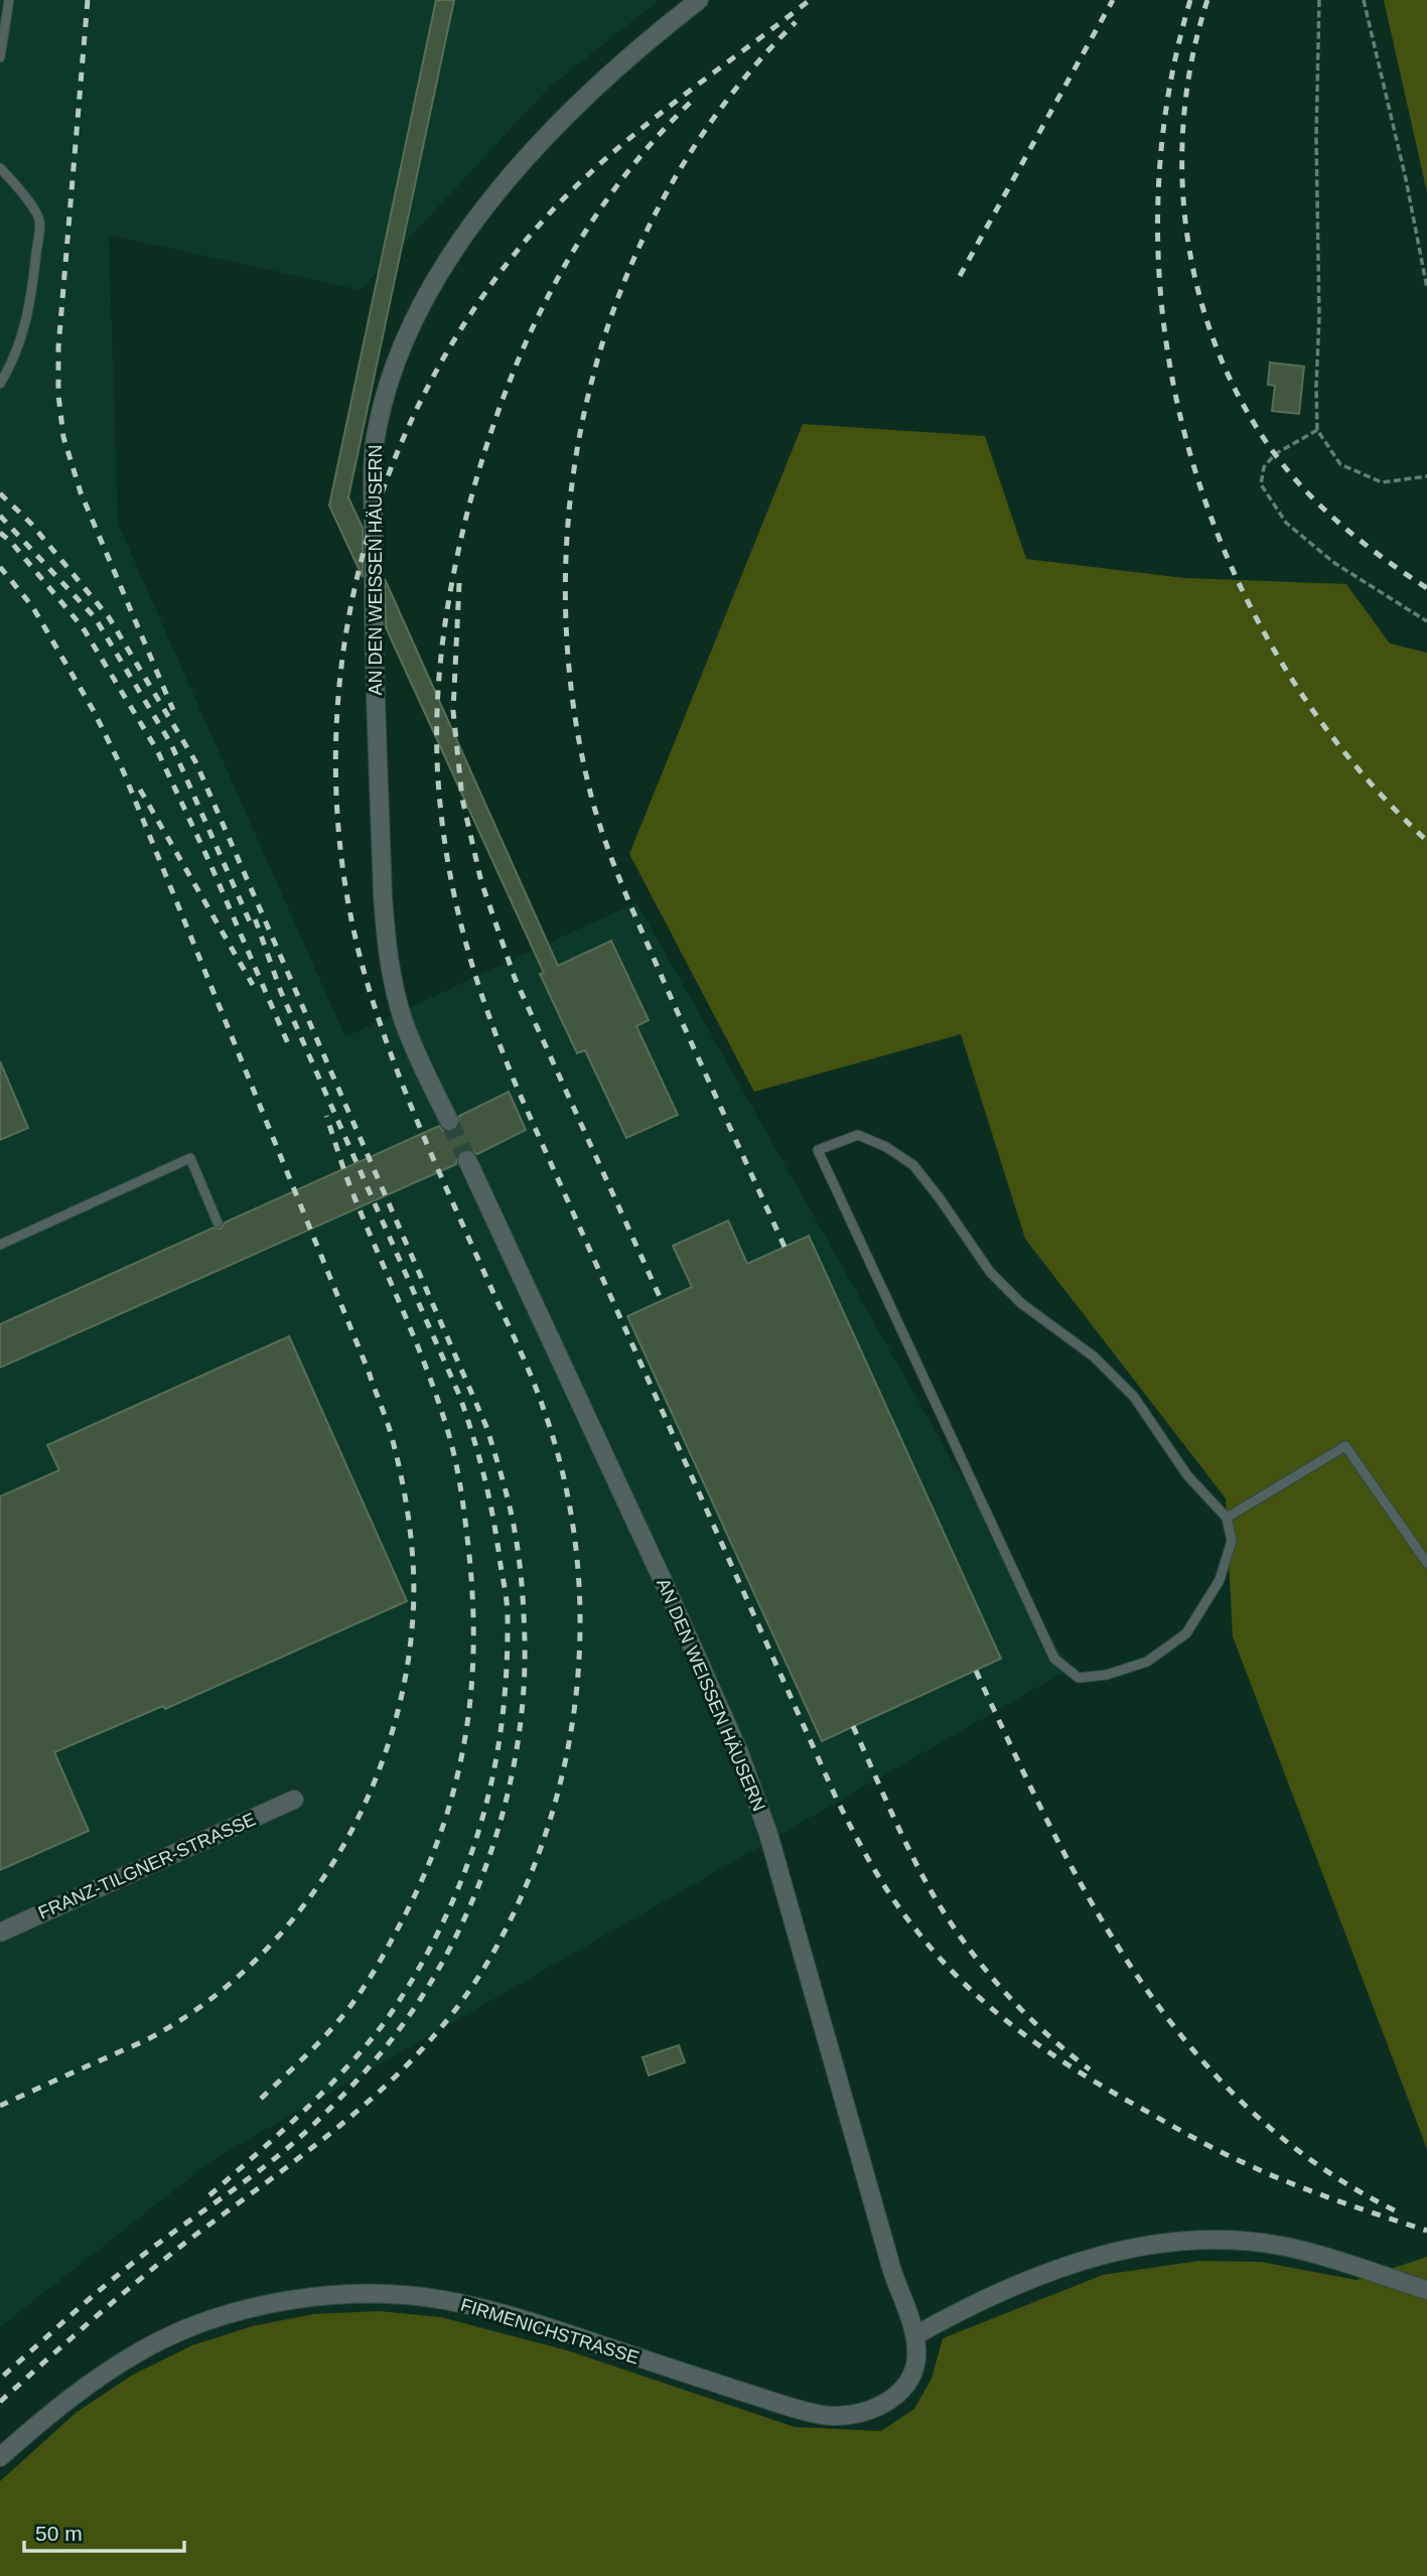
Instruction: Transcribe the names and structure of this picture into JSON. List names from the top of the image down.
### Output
{
  "streets": {
    "street": ["AN DEN WEISSEN HÄUSERN", "FRANZ-TILGNER-STRASSE", "FIRMENICHSTRASSE"]
  },
  "crossings": [
    ["AN DEN WEISSEN HÄUSERN", "FIRMENICHSTRASSE"]
  ],
  "scale_bar": "50 m"
}
